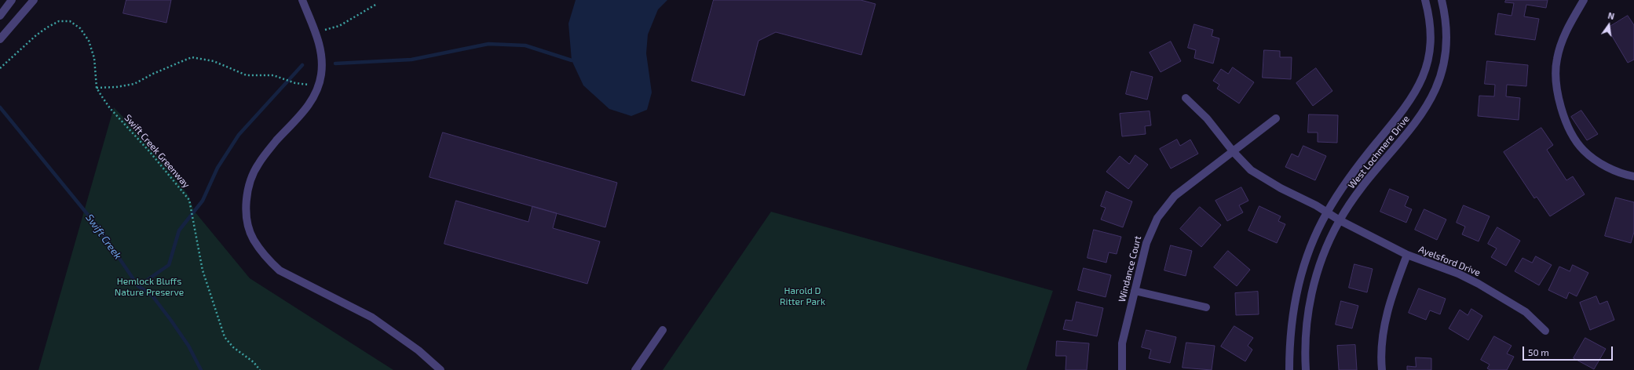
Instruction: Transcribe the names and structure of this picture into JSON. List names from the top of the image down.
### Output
{
  "streets": {
    "street": ["West Lochmere Drive", "Ayelsford Drive", "Windance Court"],
    "path": ["Swift Creek Greenway"]
  },
  "crossings": [
    ["West Lochmere Drive", "Ayelsford Drive"],
    ["Ayelsford Drive", "Windance Court"]
  ],
  "water": ["Swift Creek"],
  "parks": ["Hemlock Bluffs Nature Preserve", "Harold D Ritter Park"],
  "scale_bar": "50 m",
  "north": "top"
}
